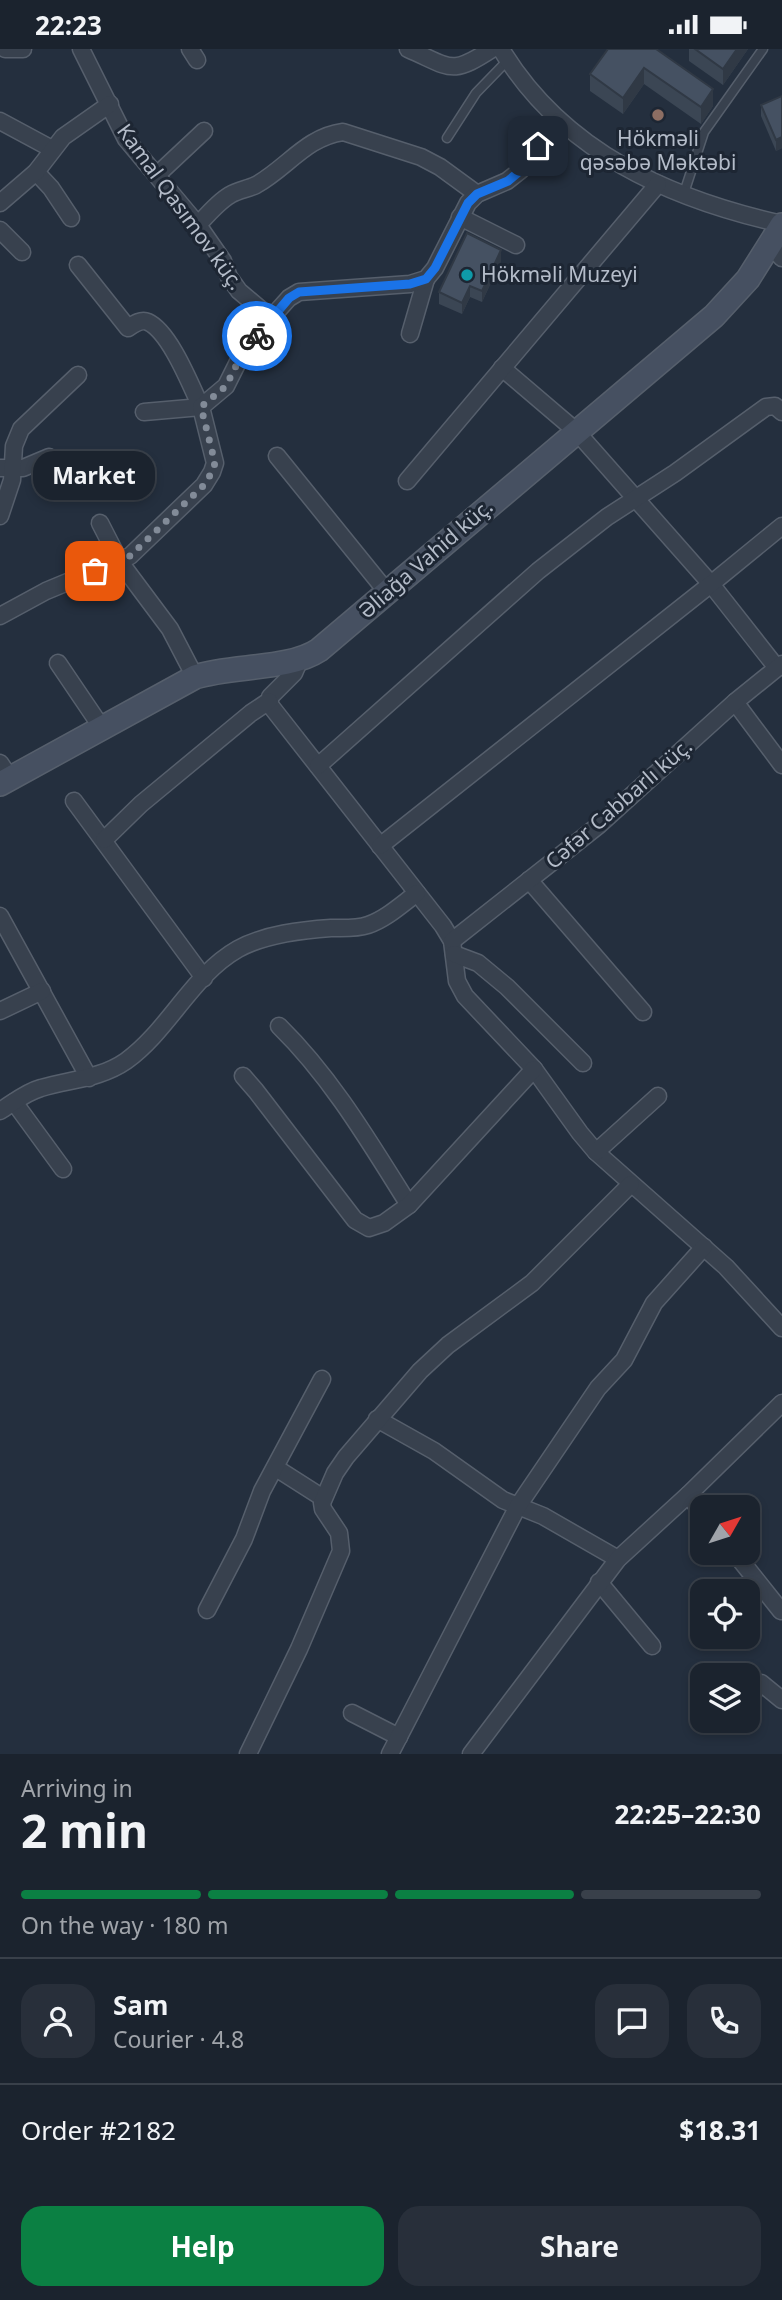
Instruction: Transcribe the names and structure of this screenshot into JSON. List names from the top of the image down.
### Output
{
  "streets": {
    "street": ["Kamal Qasımov küç.", "Əliağa Vahid küç.", "Cəfər Cabbarlı küç."]
  },
  "places": ["Hökməli qəsəbə Məktəbi", "Hökməli Muzeyi", "Market"],
  "north": "top right",
  "page": {
    "status": "22:23",
    "bubble": "Market",
    "heading": ["2 min", "Arriving in", "22:25–22:30"],
    "panel": [
      "Sam",
      "Courier · 4.8",
      "Order #2182",
      "$18.31"
    ],
    "bar": "On the way · 180 m",
    "buttons": ["Help", "Share"]
  }
}
